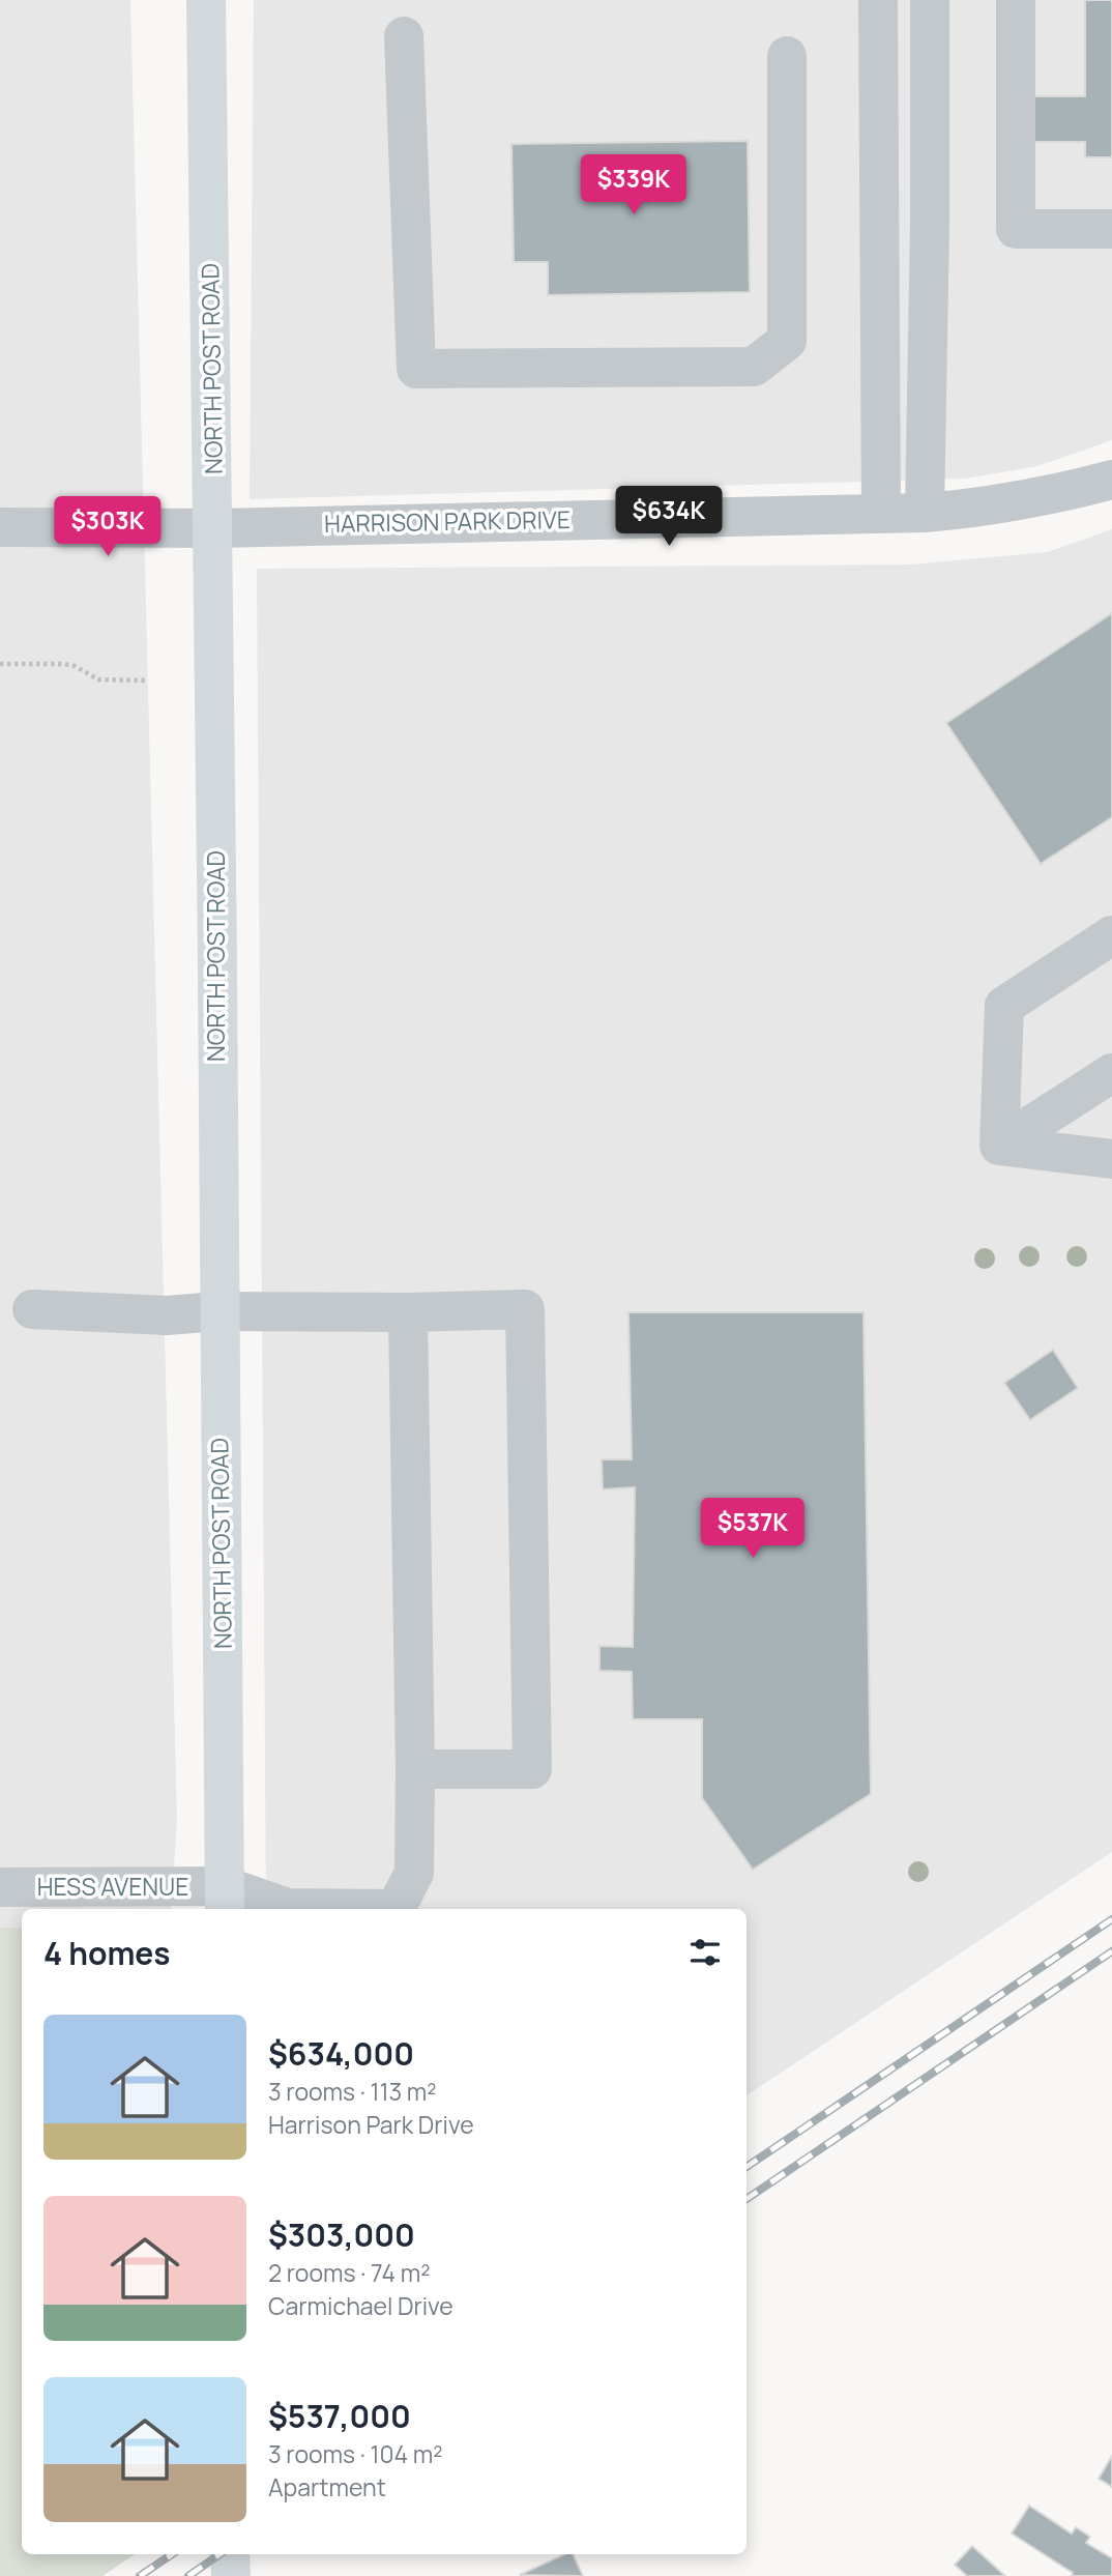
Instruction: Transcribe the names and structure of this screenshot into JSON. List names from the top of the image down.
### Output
{
  "streets": {
    "main road": ["NORTH POST ROAD"],
    "street": ["HARRISON PARK DRIVE", "HESS AVENUE"]
  },
  "crossings": [
    ["NORTH POST ROAD", "HARRISON PARK DRIVE"],
    ["NORTH POST ROAD", "HESS AVENUE"]
  ],
  "page": {
    "price": [
      "$339K",
      "$634K",
      "$303K",
      "$537K"
    ],
    "heading": "4 homes",
    "list": [
      {
        "name": "$634,000",
        "note": "3 rooms · 113 m² · Harrison Park Drive"
      },
      {
        "name": "$303,000",
        "note": "2 rooms · 74 m² · Carmichael Drive"
      },
      {
        "name": "$537,000",
        "note": "3 rooms · 104 m² · Apartment"
      }
    ]
  }
}
